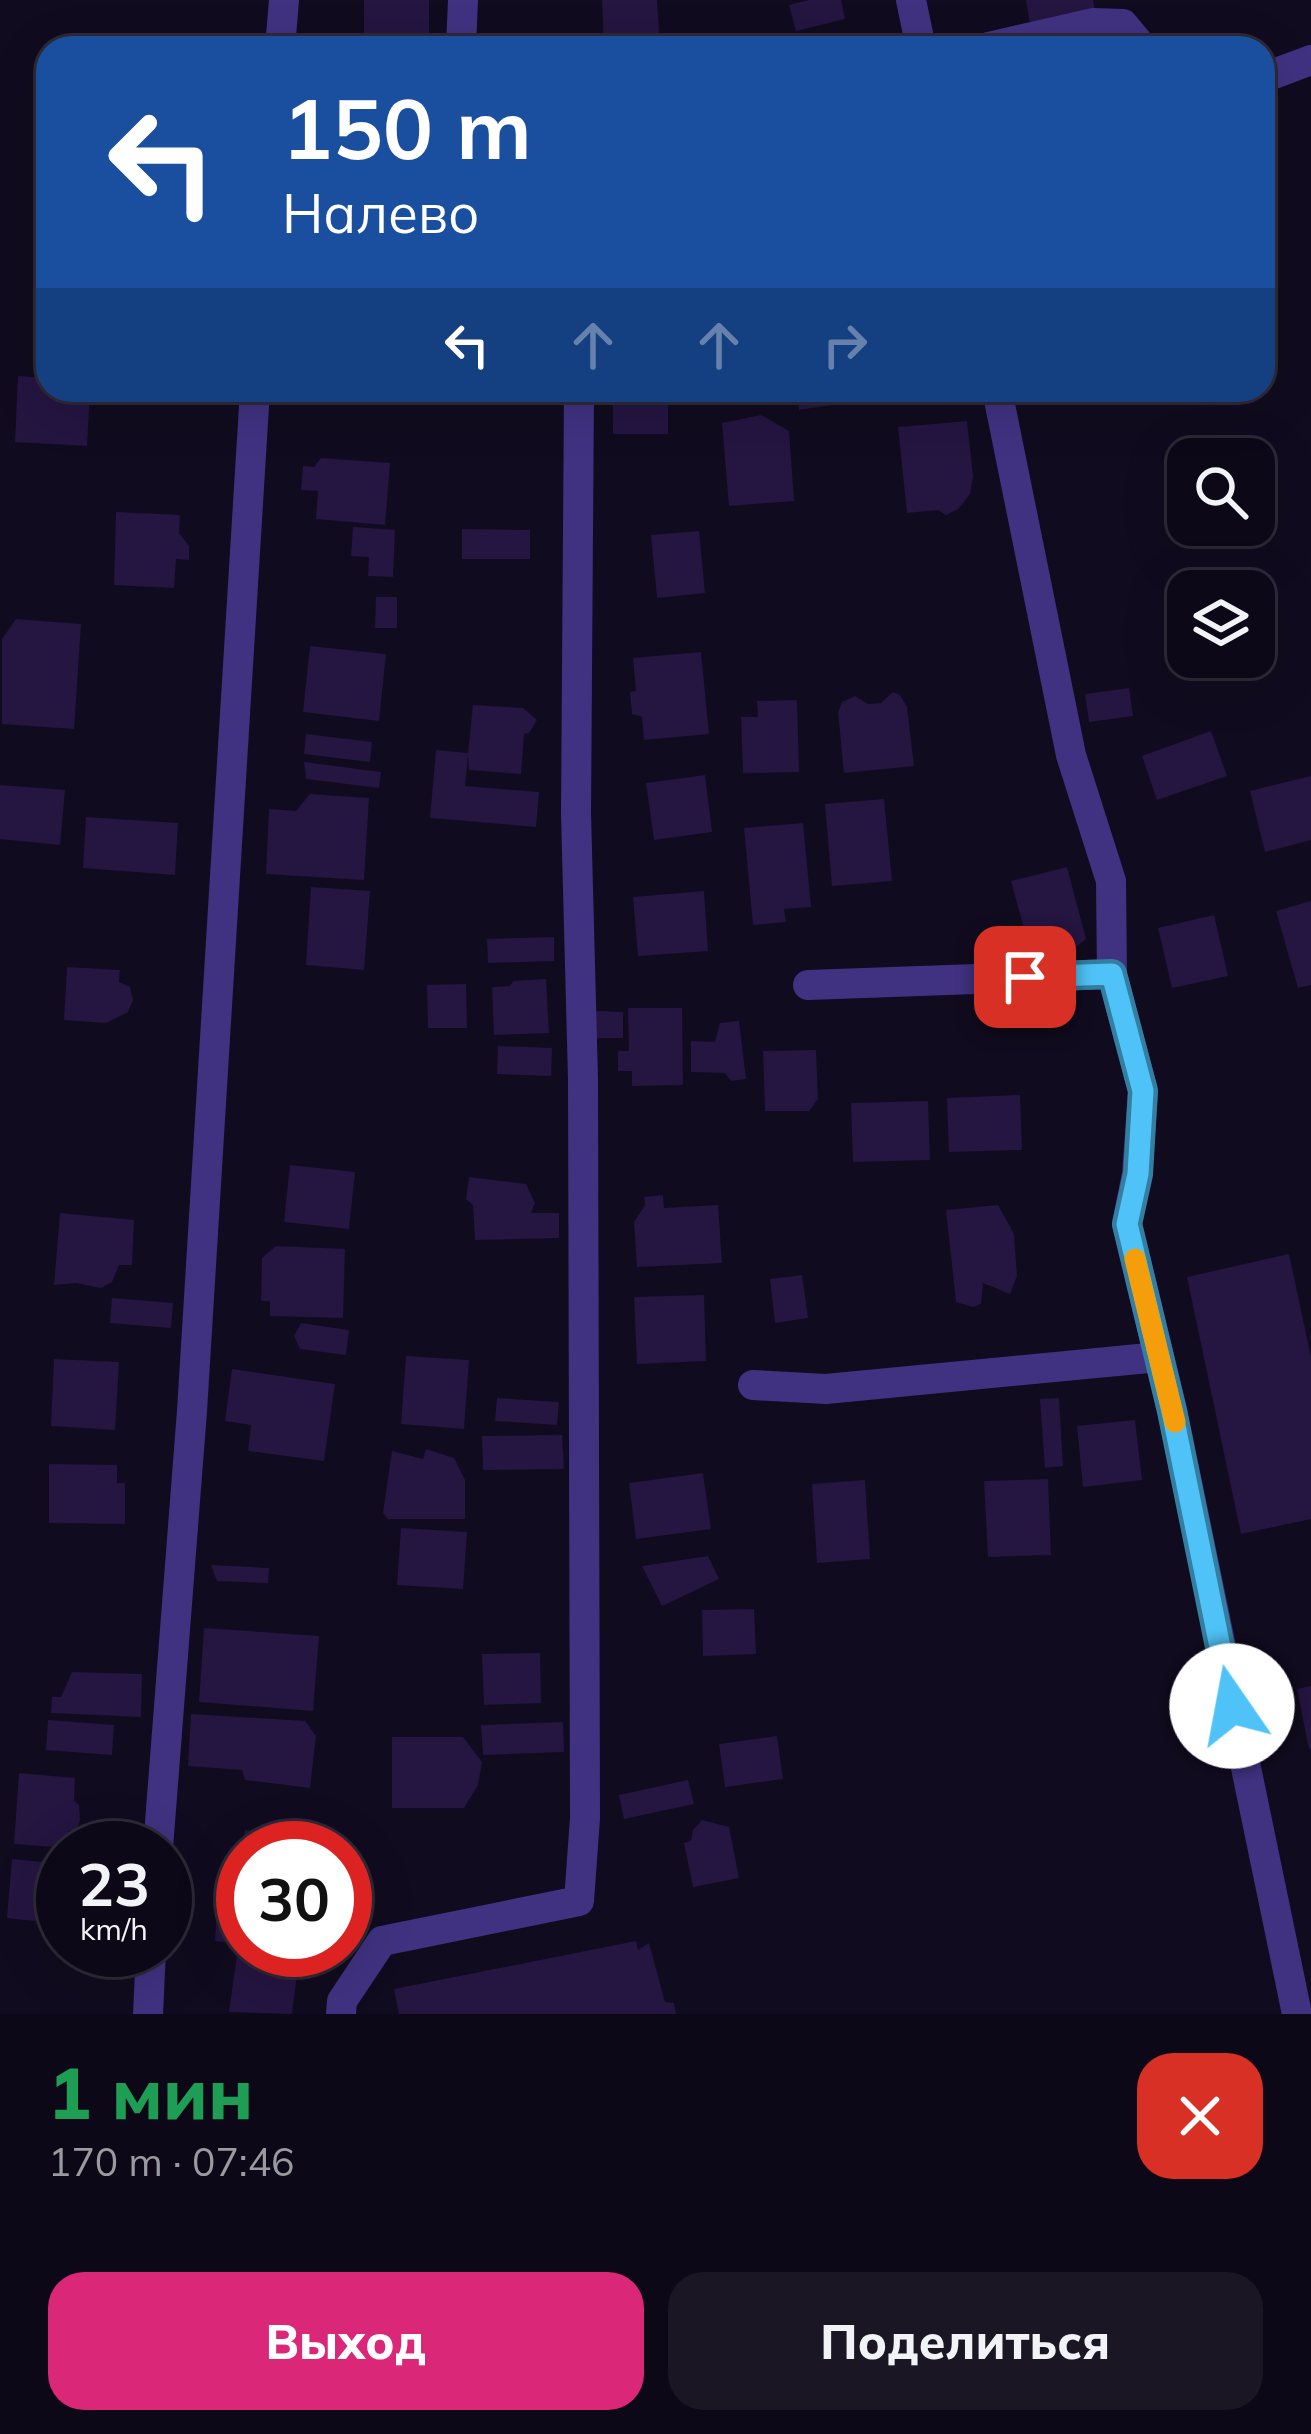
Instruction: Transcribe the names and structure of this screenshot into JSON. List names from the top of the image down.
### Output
{
  "page": {
    "turn": ["150 m", "Налево"],
    "speed": "23 km/h",
    "limit": "30",
    "heading": ["1 мин", "170 m · 07:46"],
    "buttons": ["Выход", "Поделиться"]
  }
}
